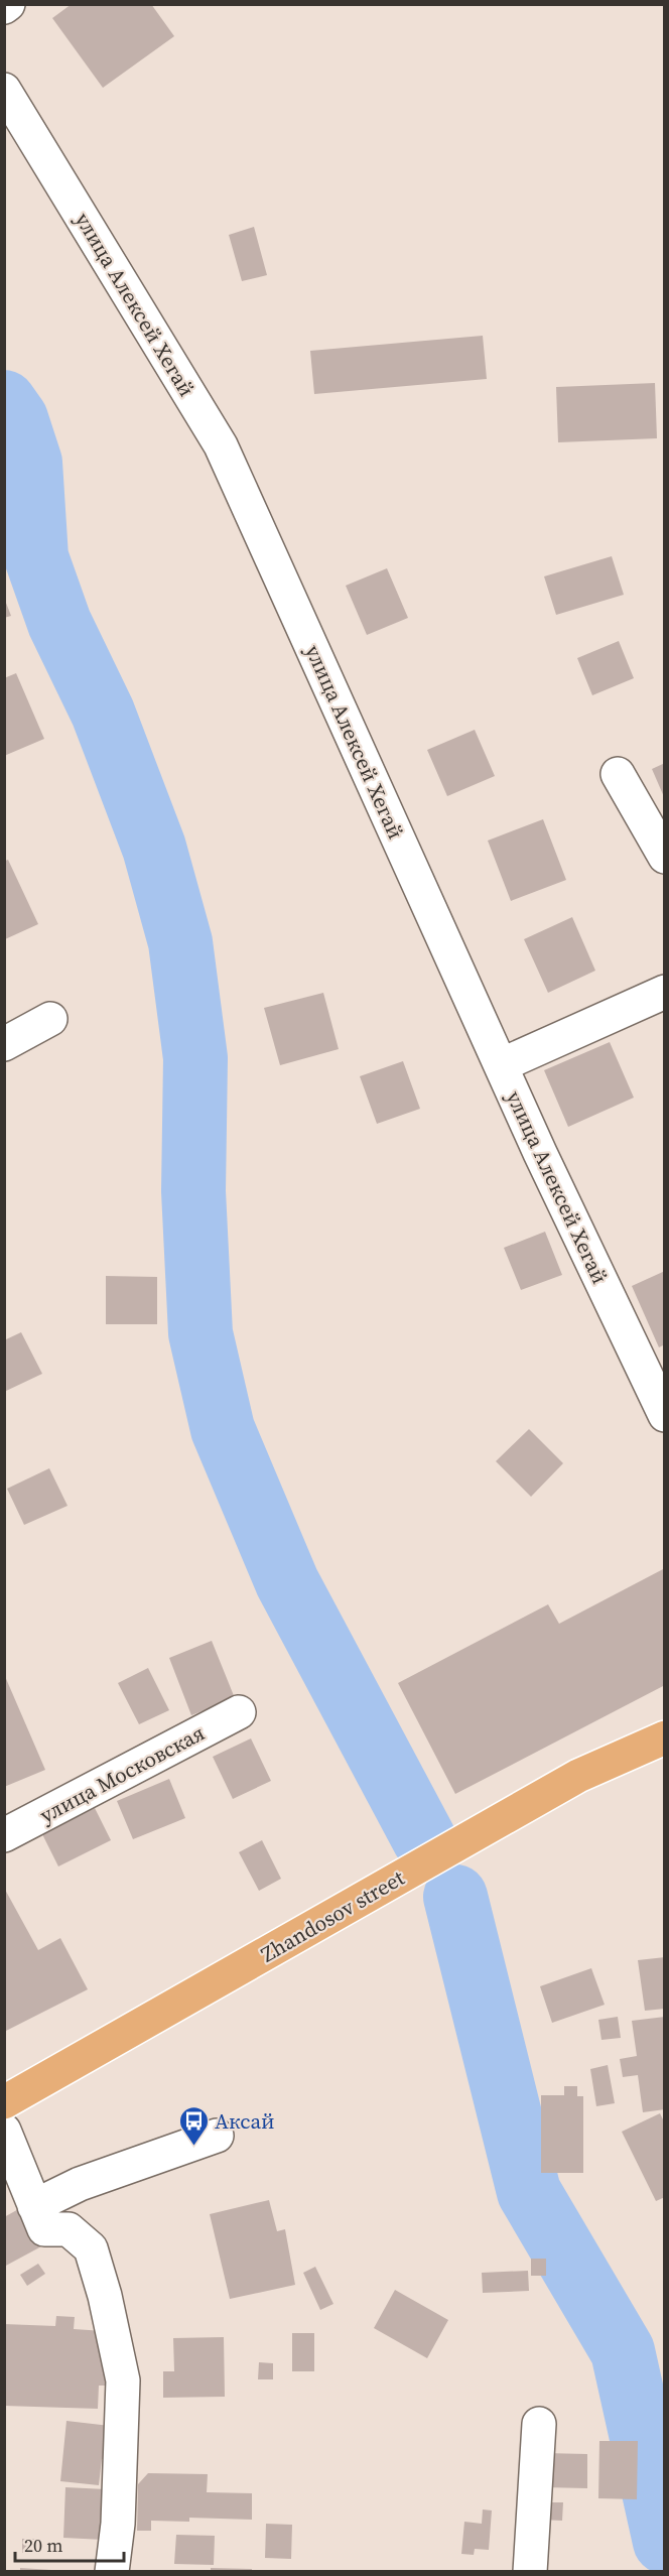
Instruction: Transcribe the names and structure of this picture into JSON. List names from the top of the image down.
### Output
{
  "streets": {
    "main road": ["Zhandosov street"],
    "street": ["улица Алексей Хегай", "улица Московская"]
  },
  "places": {
    "bus stop": ["Аксай"]
  },
  "scale_bar": "20 m"
}
